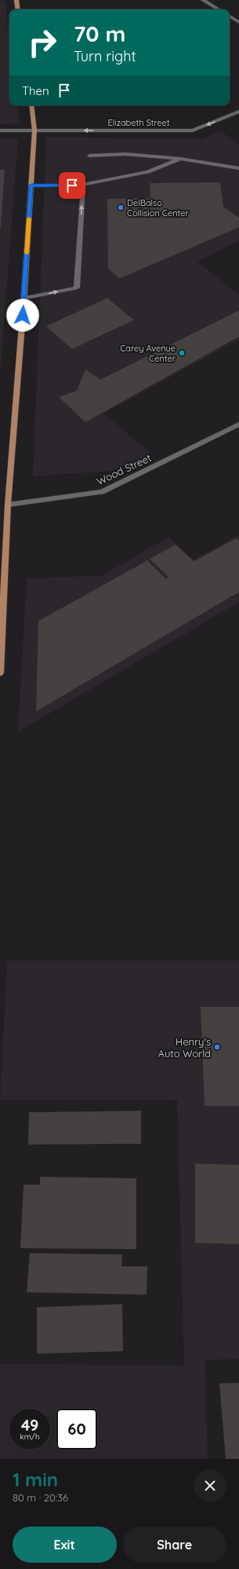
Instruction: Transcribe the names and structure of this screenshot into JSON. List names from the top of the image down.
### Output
{
  "streets": {
    "street": ["Elizabeth Street", "Wood Street"]
  },
  "places": ["DelBalso Collision Center", "Carey Avenue Center", "Henry's Auto World"],
  "page": {
    "turn": ["70 m", "Turn right"],
    "then": "Then",
    "speed": "49 km/h",
    "limit": "60",
    "heading": ["1 min", "80 m · 20:36"],
    "buttons": ["Exit", "Share"]
  }
}
